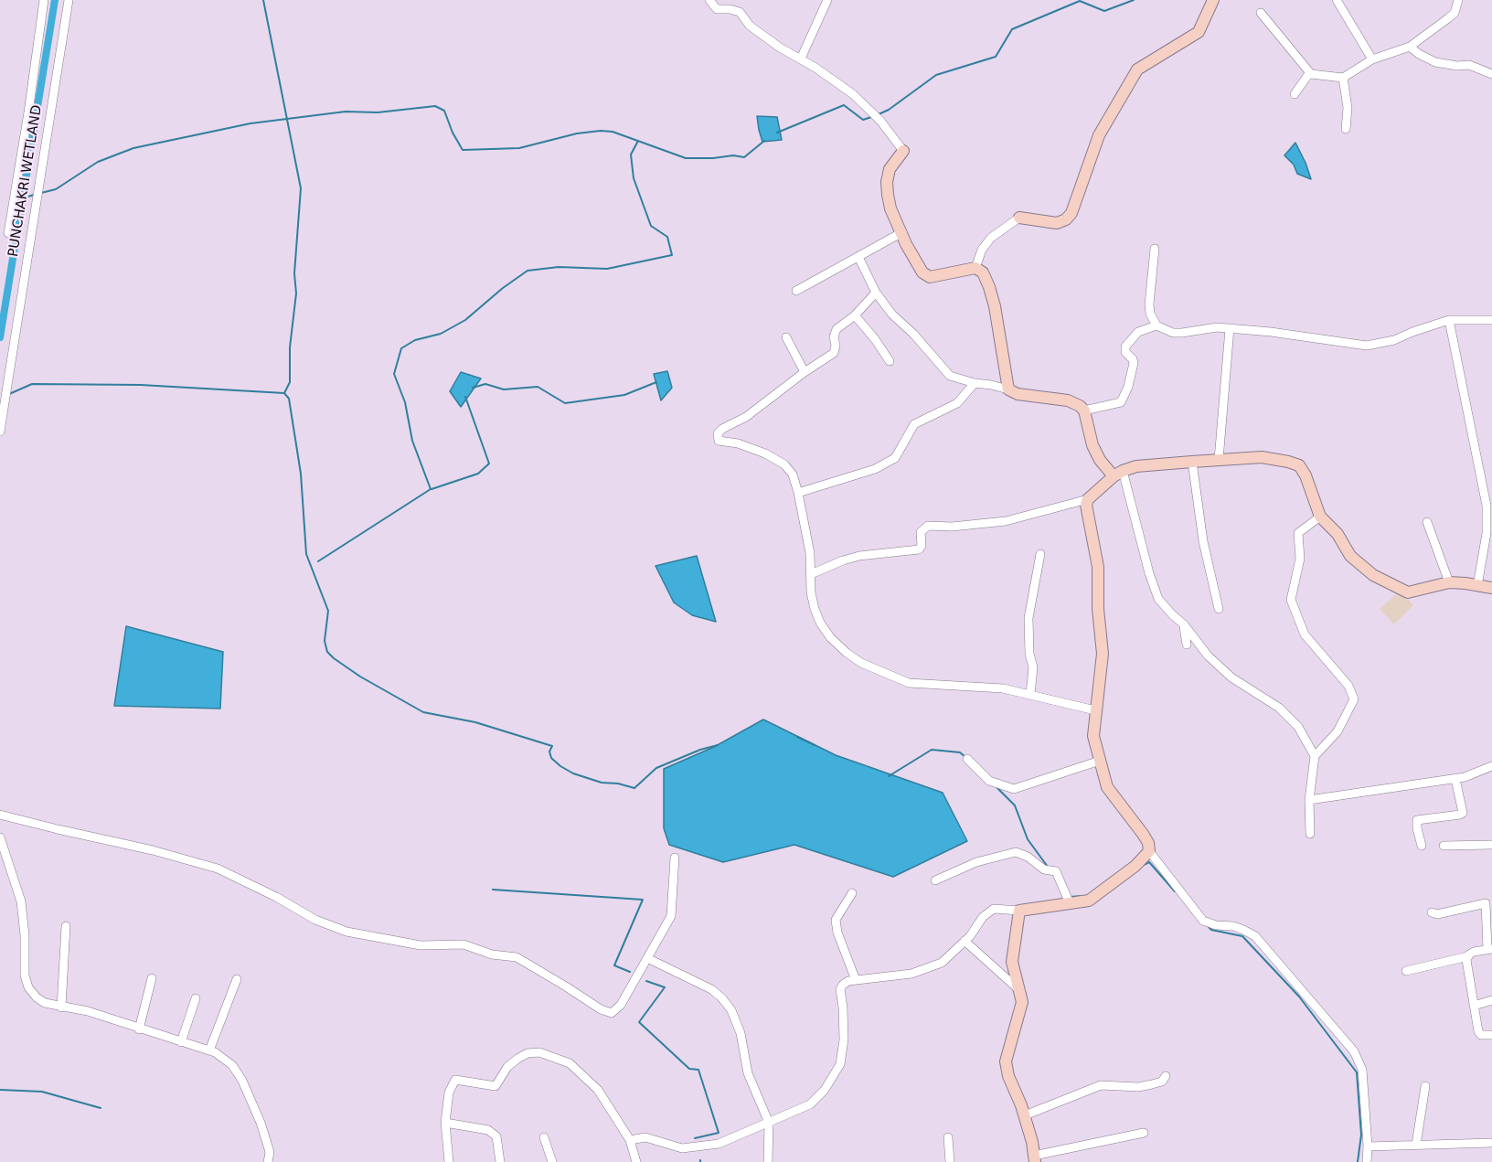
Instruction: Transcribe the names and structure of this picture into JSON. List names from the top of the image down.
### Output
{
  "streets": {
    "street": ["PUNCHAKRI WETLAND"]
  }
}
